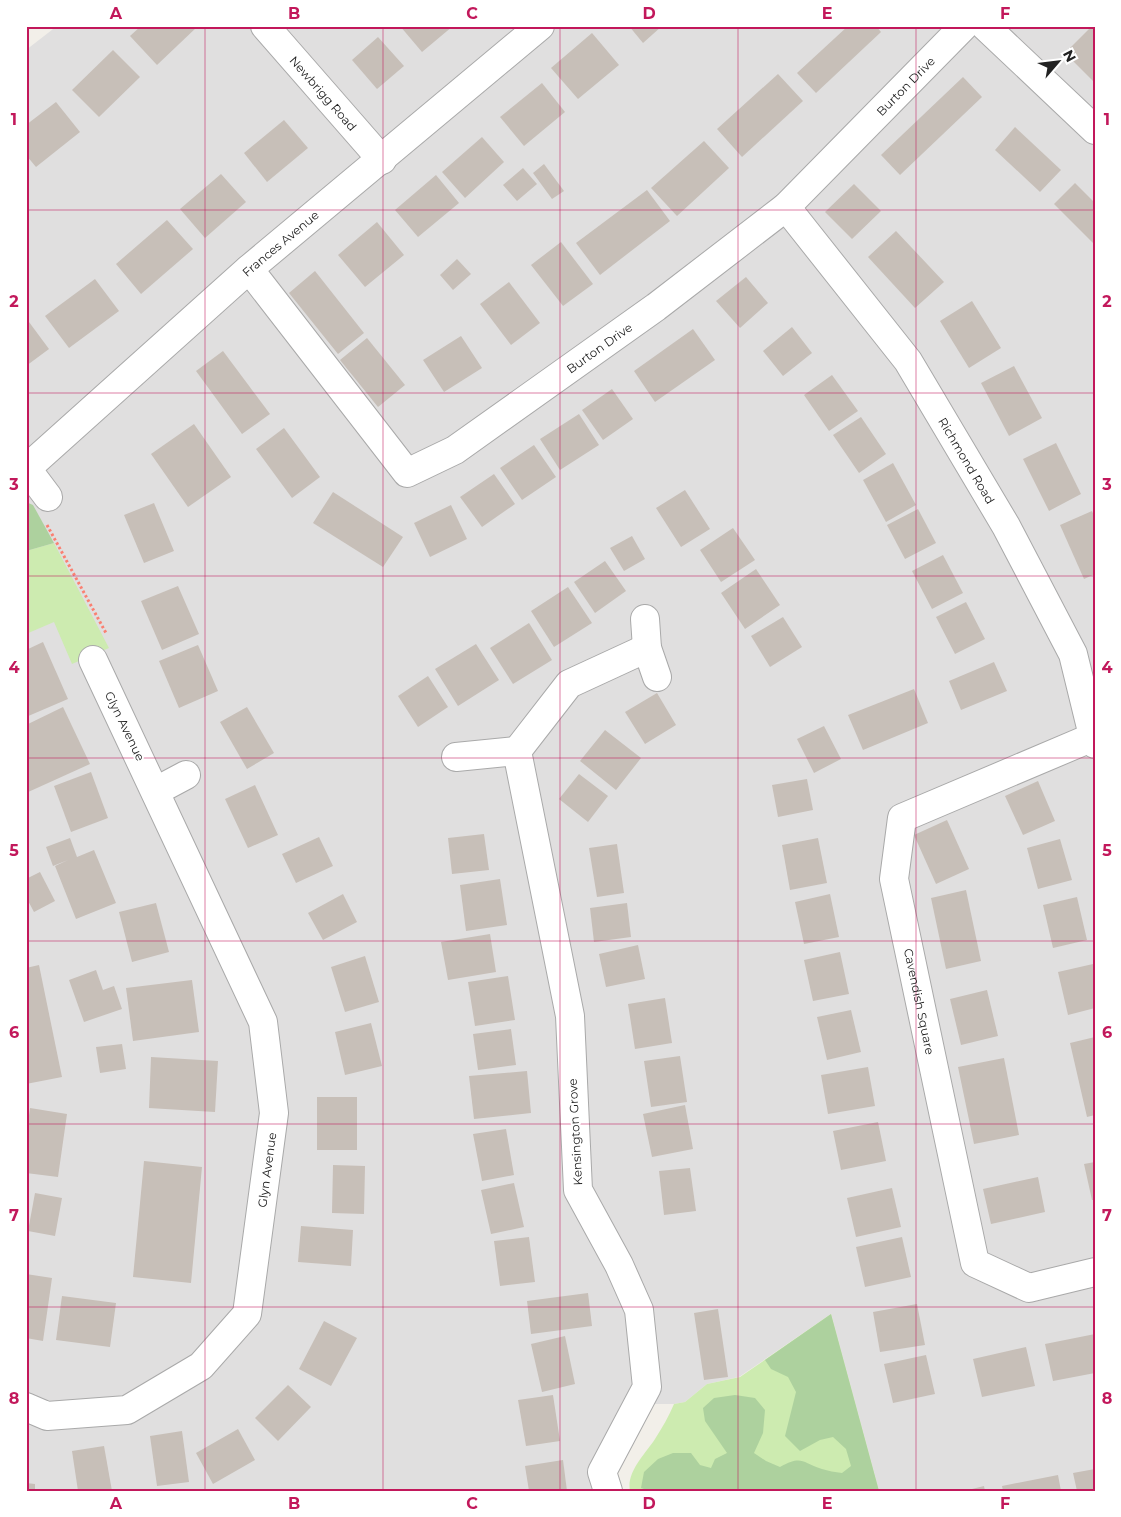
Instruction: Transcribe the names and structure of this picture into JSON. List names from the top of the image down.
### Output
{
  "streets": {
    "street": [
      "Burton Drive",
      "Newbrigg Road",
      "Frances Avenue",
      "Richmond Road",
      "Glyn Avenue",
      "Cavendish Square",
      "Kensington Grove"
    ]
  },
  "crossings": [
    ["Burton Drive", "Frances Avenue"],
    ["Burton Drive", "Richmond Road"],
    ["Newbrigg Road", "Frances Avenue"],
    ["Richmond Road", "Cavendish Square"]
  ],
  "north": "top right",
  "grid": {
    "columns": [
      "A",
      "B",
      "C",
      "D",
      "E",
      "F"
    ],
    "rows": [
      "1",
      "2",
      "3",
      "4",
      "5",
      "6",
      "7",
      "8"
    ]
  }
}
